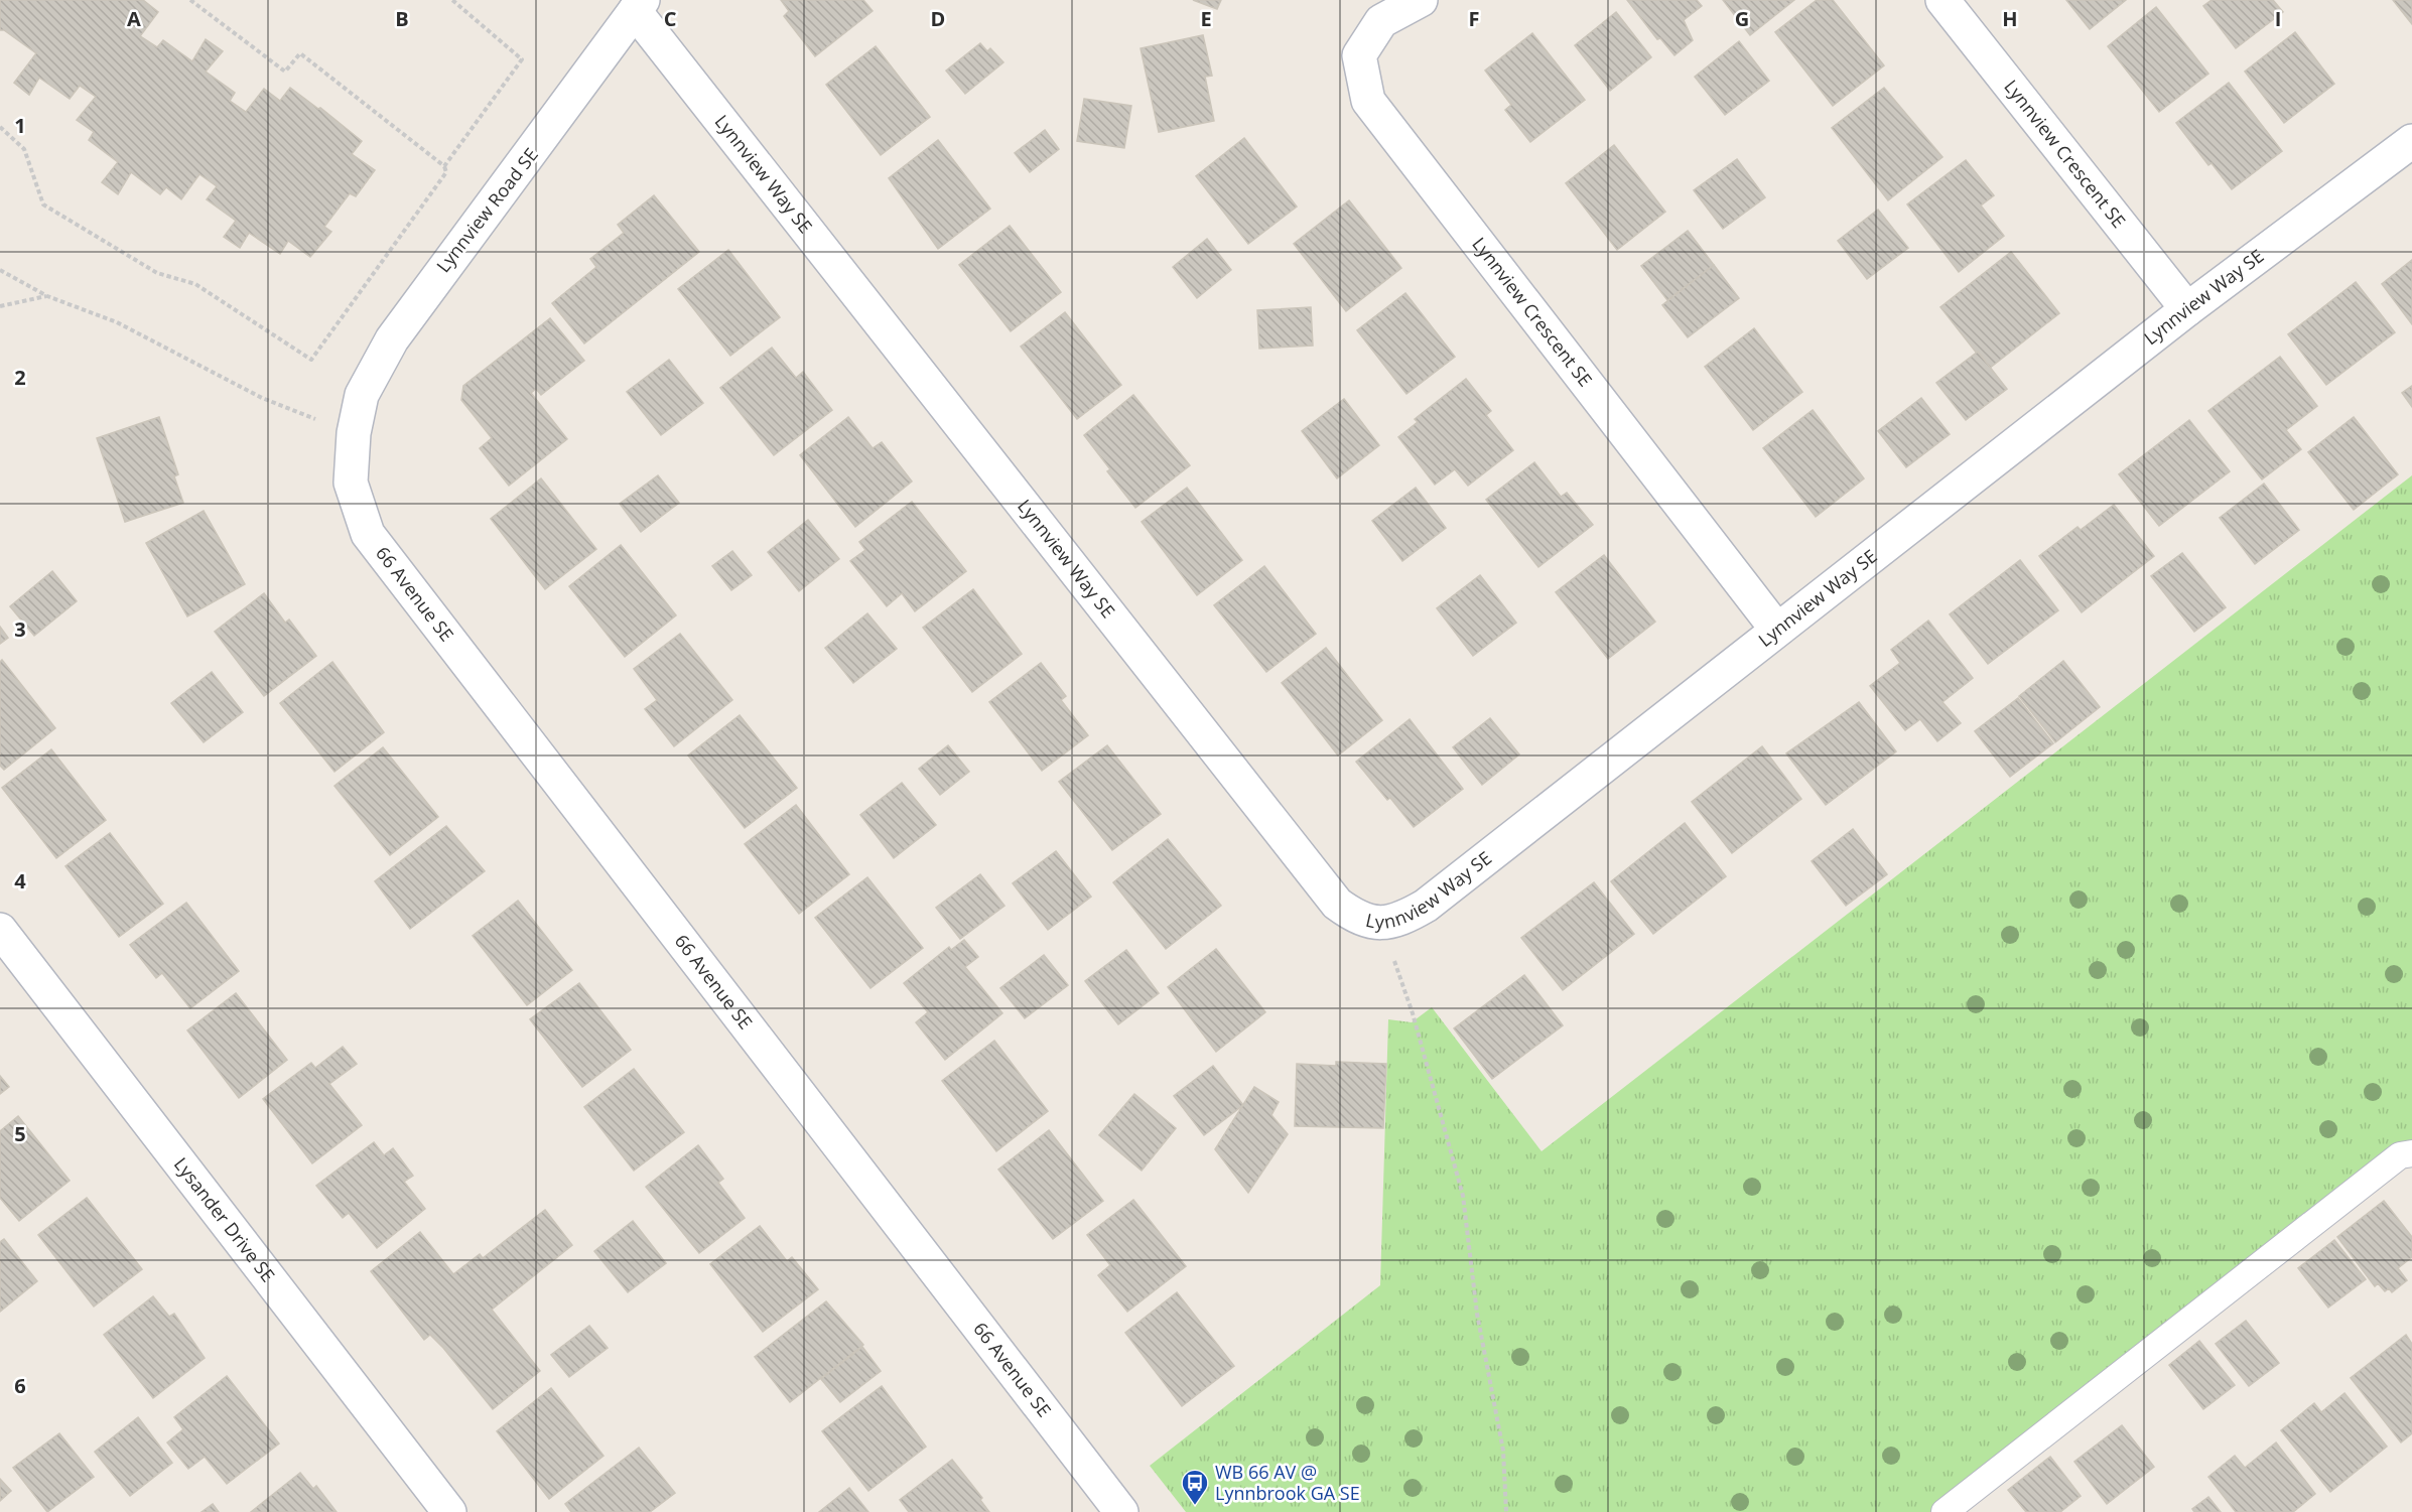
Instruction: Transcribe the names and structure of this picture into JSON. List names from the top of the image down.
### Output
{
  "streets": {
    "street": [
      "Lynnview Crescent SE",
      "Lynnview Way SE",
      "Lynnview Road SE",
      "66 Avenue SE",
      "Lysander Drive SE"
    ]
  },
  "crossings": [
    ["Lynnview Crescent SE", "Lynnview Way SE"],
    ["Lynnview Way SE", "Lynnview Road SE"],
    ["Lynnview Road SE", "66 Avenue SE"]
  ],
  "places": {
    "bus stop": ["WB 66 AV @ Lynnbrook GA SE"]
  },
  "grid": {
    "columns": [
      "A",
      "B",
      "C",
      "D",
      "E",
      "F",
      "G",
      "H",
      "I"
    ],
    "rows": [
      "1",
      "2",
      "3",
      "4",
      "5",
      "6"
    ]
  }
}
